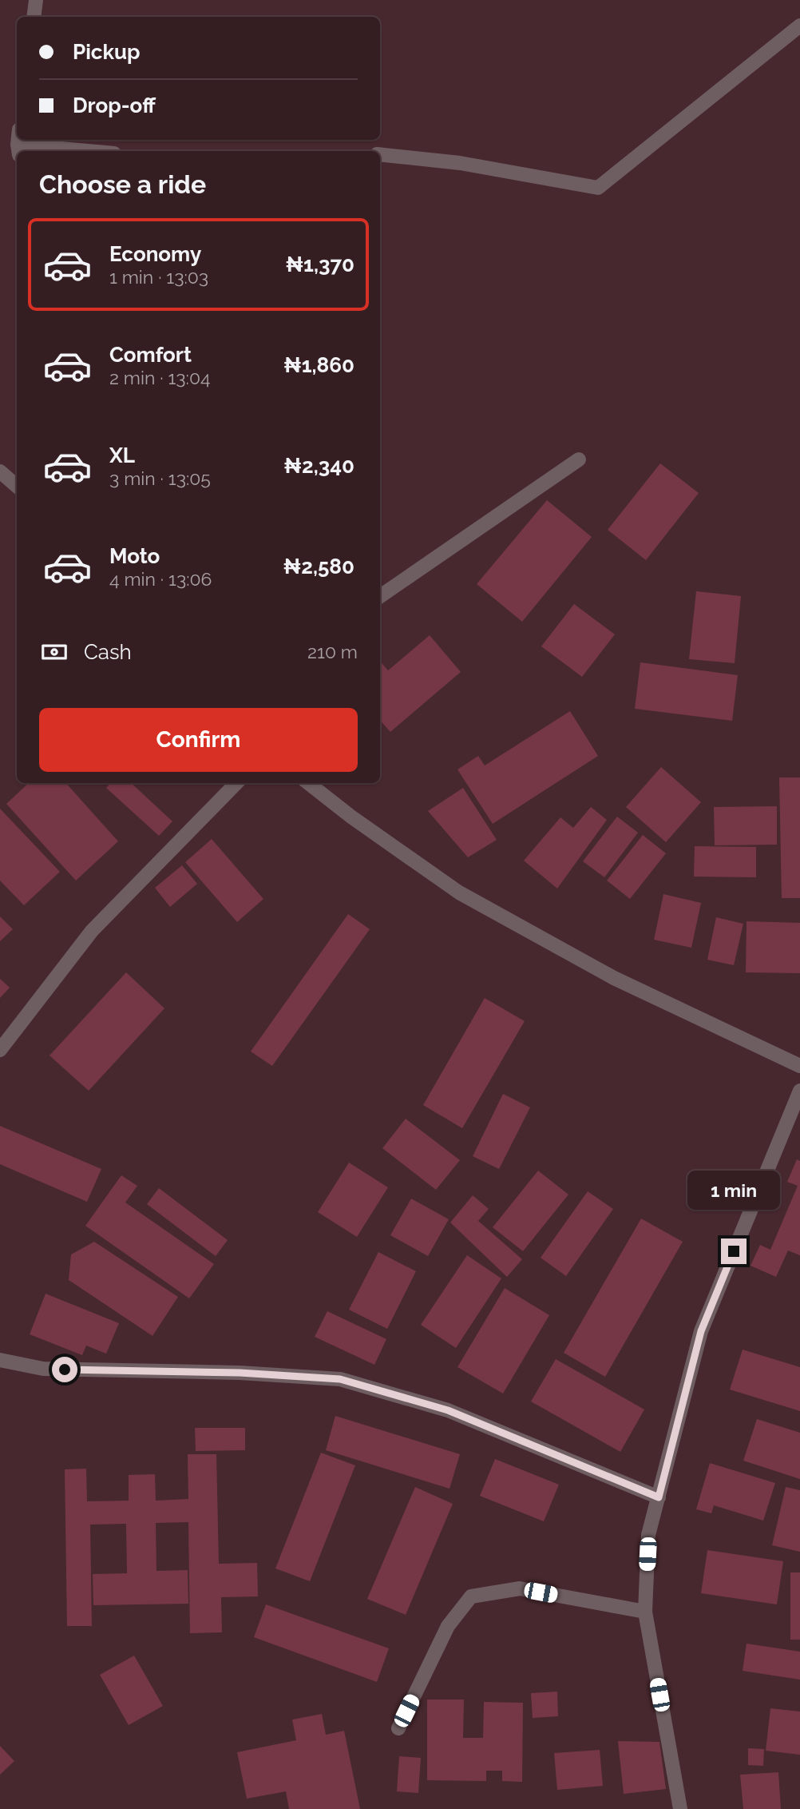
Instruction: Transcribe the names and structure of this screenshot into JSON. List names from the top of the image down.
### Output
{
  "page": {
    "banner": ["Pickup", "Drop-off"],
    "heading": "Choose a ride",
    "list": [
      {
        "name": "Economy",
        "note": "1 min · 13:03",
        "value": "₦1,370"
      },
      {
        "name": "Comfort",
        "note": "2 min · 13:04",
        "value": "₦1,860"
      },
      {
        "name": "XL",
        "note": "3 min · 13:05",
        "value": "₦2,340"
      },
      {
        "name": "Moto",
        "note": "4 min · 13:06",
        "value": "₦2,580"
      }
    ],
    "pay": ["Cash", "210 m"],
    "buttons": "Confirm",
    "bubble": "1 min"
  }
}
